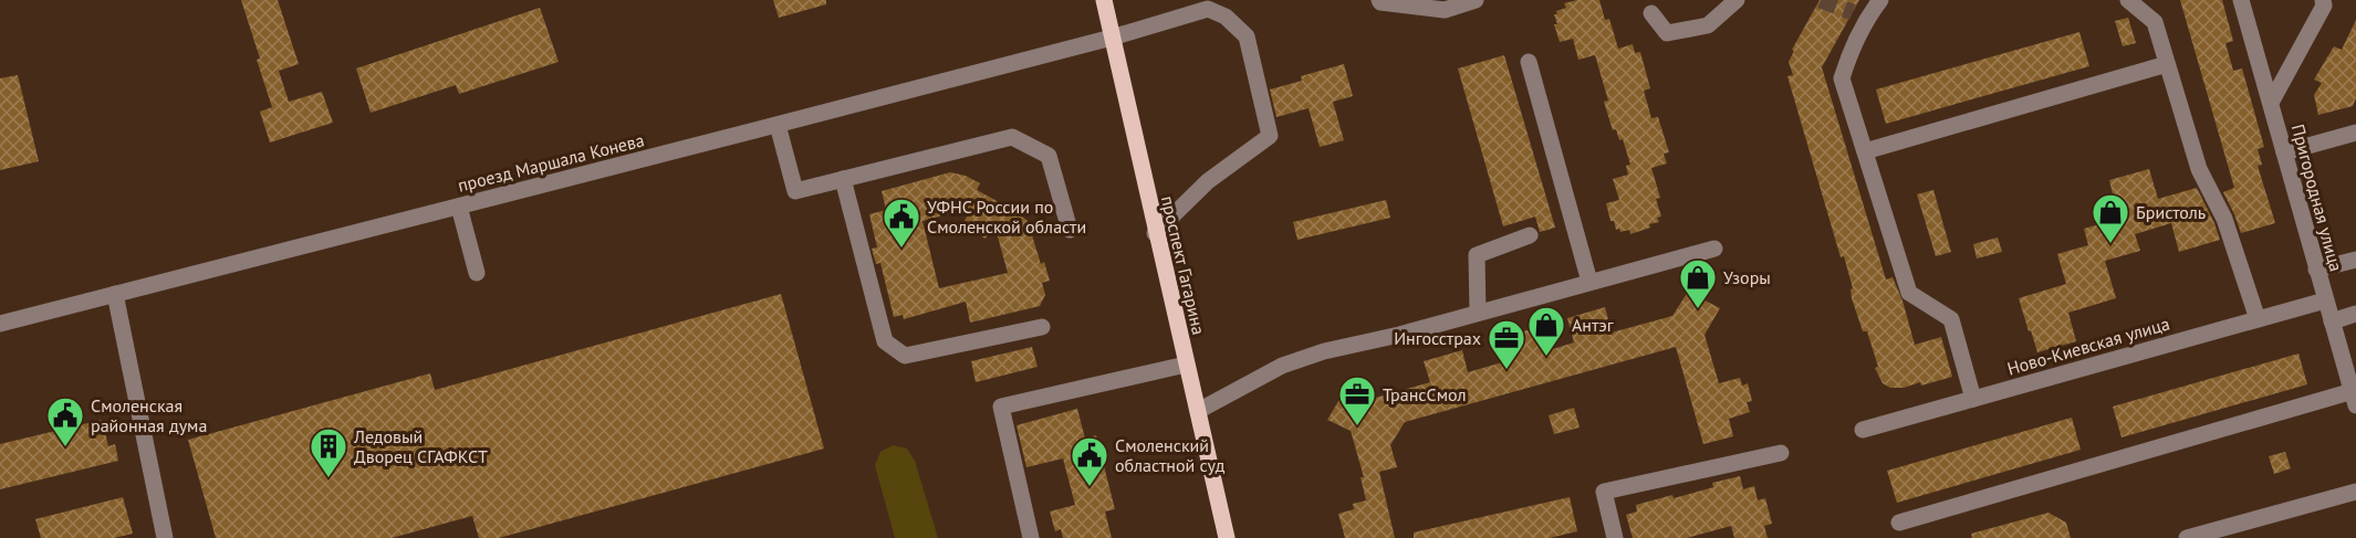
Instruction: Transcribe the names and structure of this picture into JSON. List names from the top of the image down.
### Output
{
  "streets": {
    "main road": ["проспект Гагарина"],
    "street": ["проезд Маршала Конева", "Пригородная улица", "Ново-Киевская улица"]
  },
  "crossings": [
    ["проезд Маршала Конева", "проспект Гагарина"],
    ["Пригородная улица", "Ново-Киевская улица"]
  ],
  "places": {
    "shop": ["Бристоль", "Узоры", "Антэг"],
    "public building": ["УФНС России по Смоленской области", "Смоленская районная дума", "Смоленский областной суд"],
    "office": ["Ингосстрах", "ТрансСмол"],
    "building": ["Ледовый Дворец СГАФКСТ"]
  }
}
